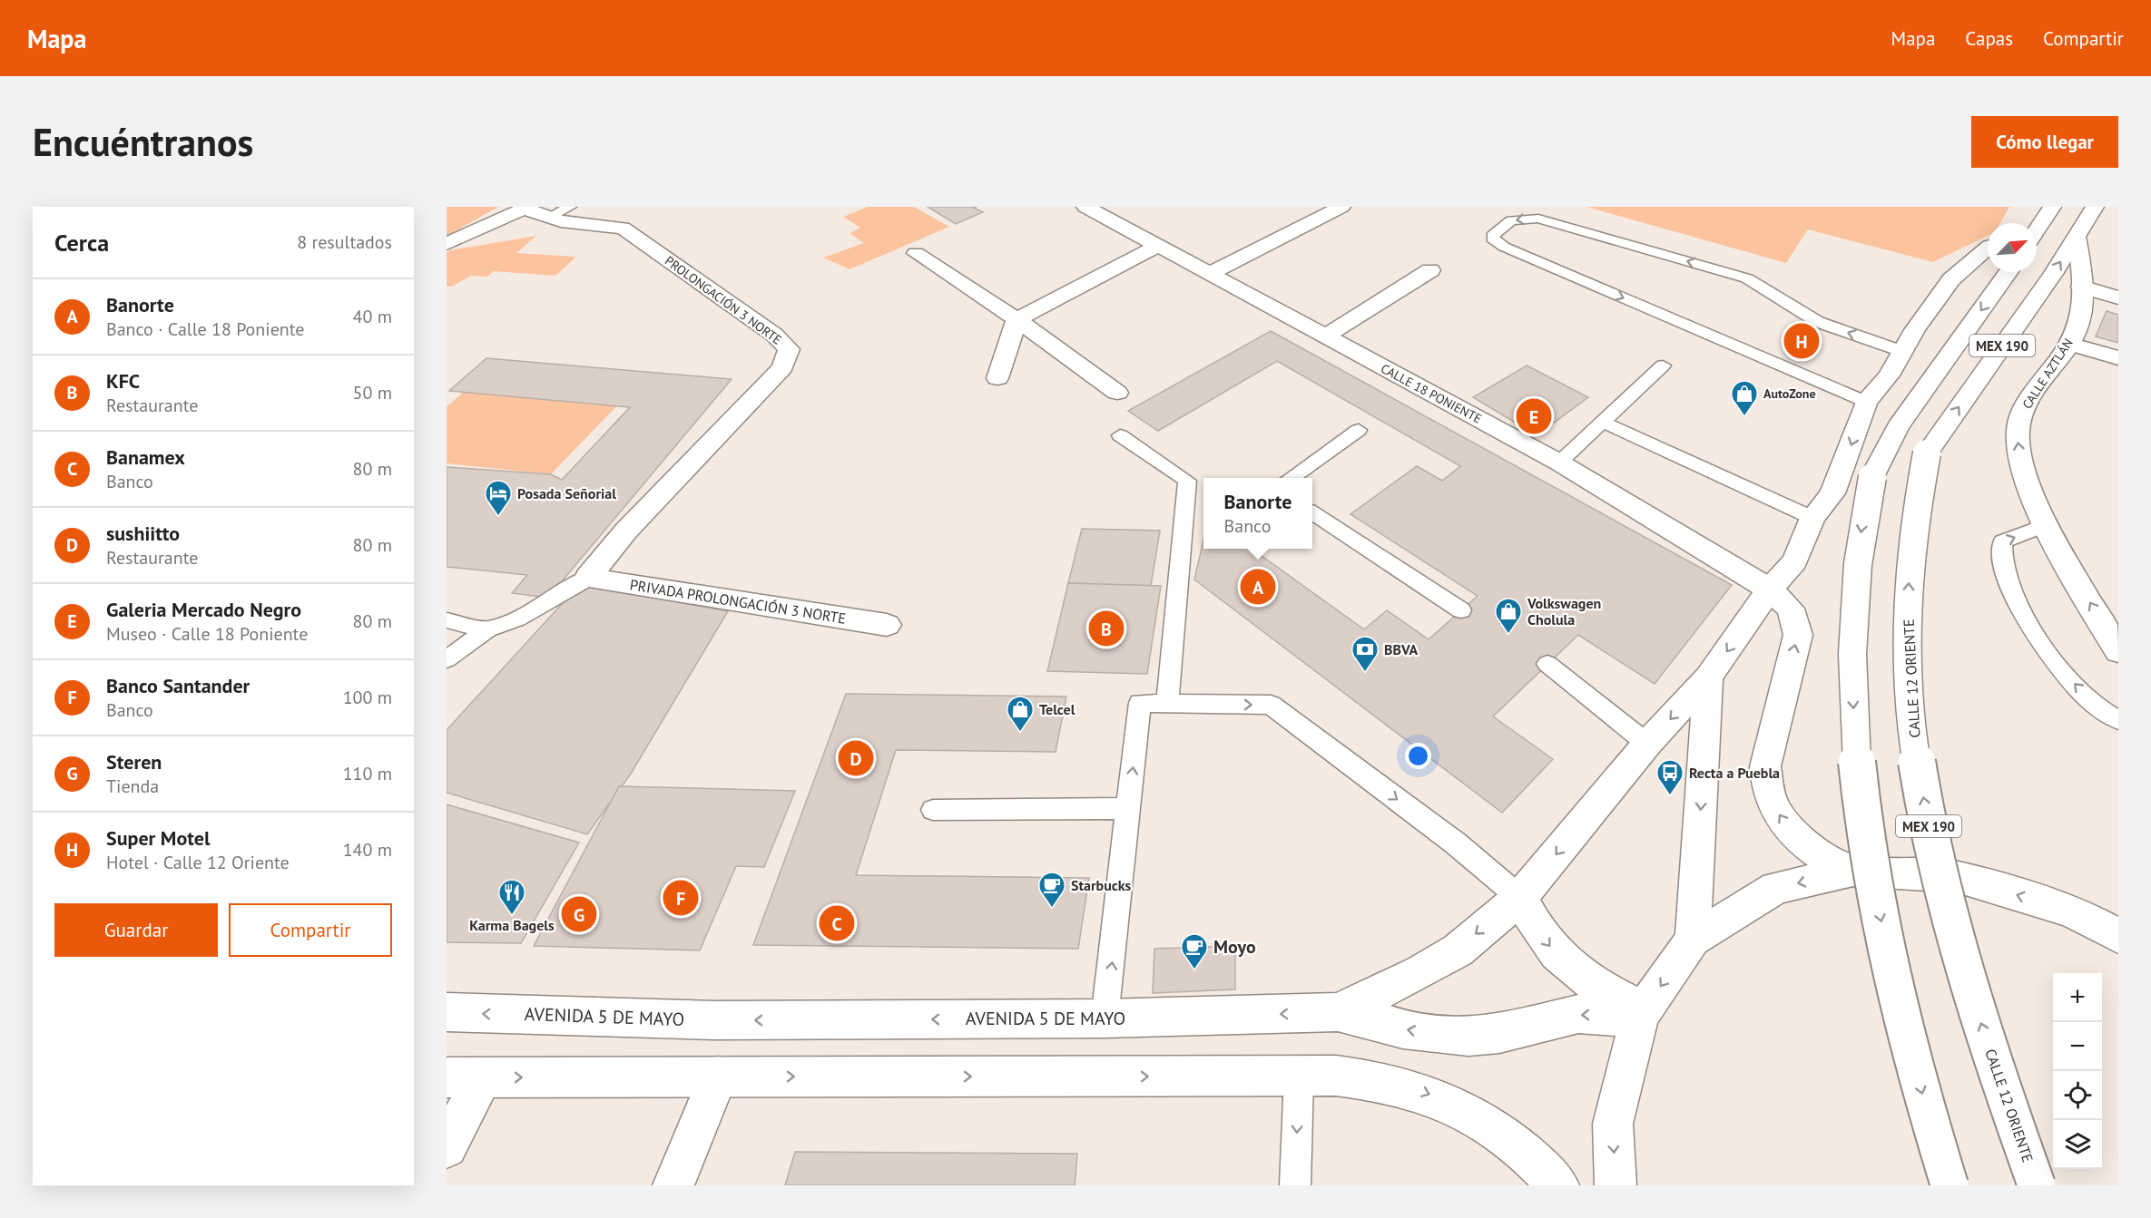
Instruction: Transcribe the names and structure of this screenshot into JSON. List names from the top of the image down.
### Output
{
  "streets": {
    "main road": [
      "PROLONGACIÓN 3 NORTE",
      "MEX 190",
      "CALLE AZTLÁN",
      "CALLE 18 PONIENTE",
      "PRIVADA PROLONGACIÓN 3 NORTE",
      "CALLE 12 ORIENTE",
      "AVENIDA 5 DE MAYO"
    ]
  },
  "crossings": [
    ["PROLONGACIÓN 3 NORTE", "PRIVADA PROLONGACIÓN 3 NORTE"],
    ["CALLE AZTLÁN", "CALLE 12 ORIENTE"]
  ],
  "places": {
    "shop": ["AutoZone", "Volkswagen Cholula", "Telcel"],
    "hotel": ["Posada Señorial"],
    "bank": ["BBVA"],
    "bus stop": ["Recta a Puebla"],
    "cafe": ["Starbucks", "Moyo"],
    "restaurant": ["Karma Bagels"]
  },
  "north": "top right",
  "page": {
    "header": "Mapa",
    "nav": ["Mapa", "Capas", "Compartir"],
    "buttons": [
      "Cómo llegar",
      ["Guardar", "Compartir"]
    ],
    "title": "Encuéntranos",
    "heading": ["Cerca", "8 resultados"],
    "list": [
      {
        "mark": "A",
        "name": "Banorte",
        "note": "Banco · Calle 18 Poniente",
        "value": "40 m"
      },
      {
        "mark": "B",
        "name": "KFC",
        "note": "Restaurante",
        "value": "50 m"
      },
      {
        "mark": "C",
        "name": "Banamex",
        "note": "Banco",
        "value": "80 m"
      },
      {
        "mark": "D",
        "name": "sushiitto",
        "note": "Restaurante",
        "value": "80 m"
      },
      {
        "mark": "E",
        "name": "Galeria Mercado Negro",
        "note": "Museo · Calle 18 Poniente",
        "value": "80 m"
      },
      {
        "mark": "F",
        "name": "Banco Santander",
        "note": "Banco",
        "value": "100 m"
      },
      {
        "mark": "G",
        "name": "Steren",
        "note": "Tienda",
        "value": "110 m"
      },
      {
        "mark": "H",
        "name": "Super Motel",
        "note": "Hotel · Calle 12 Oriente",
        "value": "140 m"
      }
    ],
    "pins": [
      "H",
      "E",
      "A",
      "B",
      "D",
      "F",
      "G",
      "C"
    ],
    "popup": ["Banorte", "Banco"],
    "map_buttons": ["+", "−"]
  }
}
